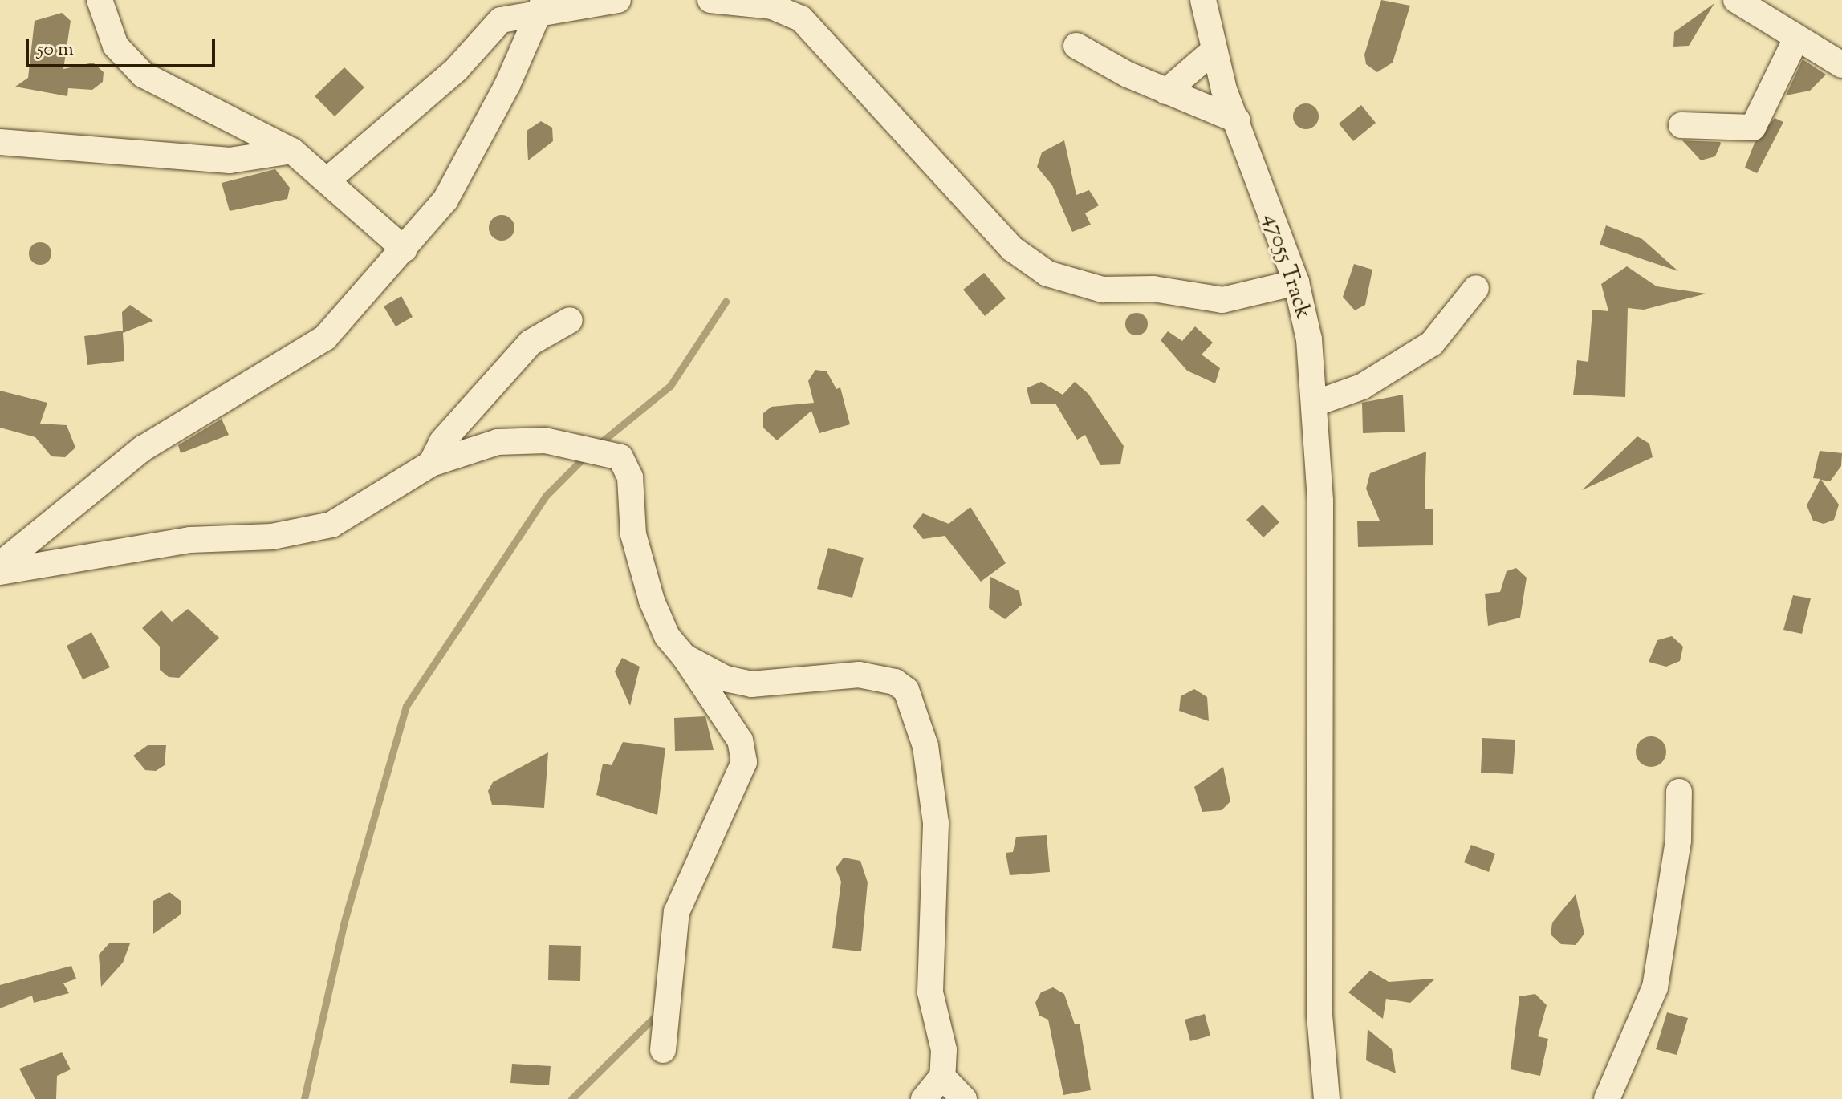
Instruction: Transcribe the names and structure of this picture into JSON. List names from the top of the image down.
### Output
{
  "streets": {
    "street": ["47055 Track"]
  },
  "scale_bar": "50 m"
}
